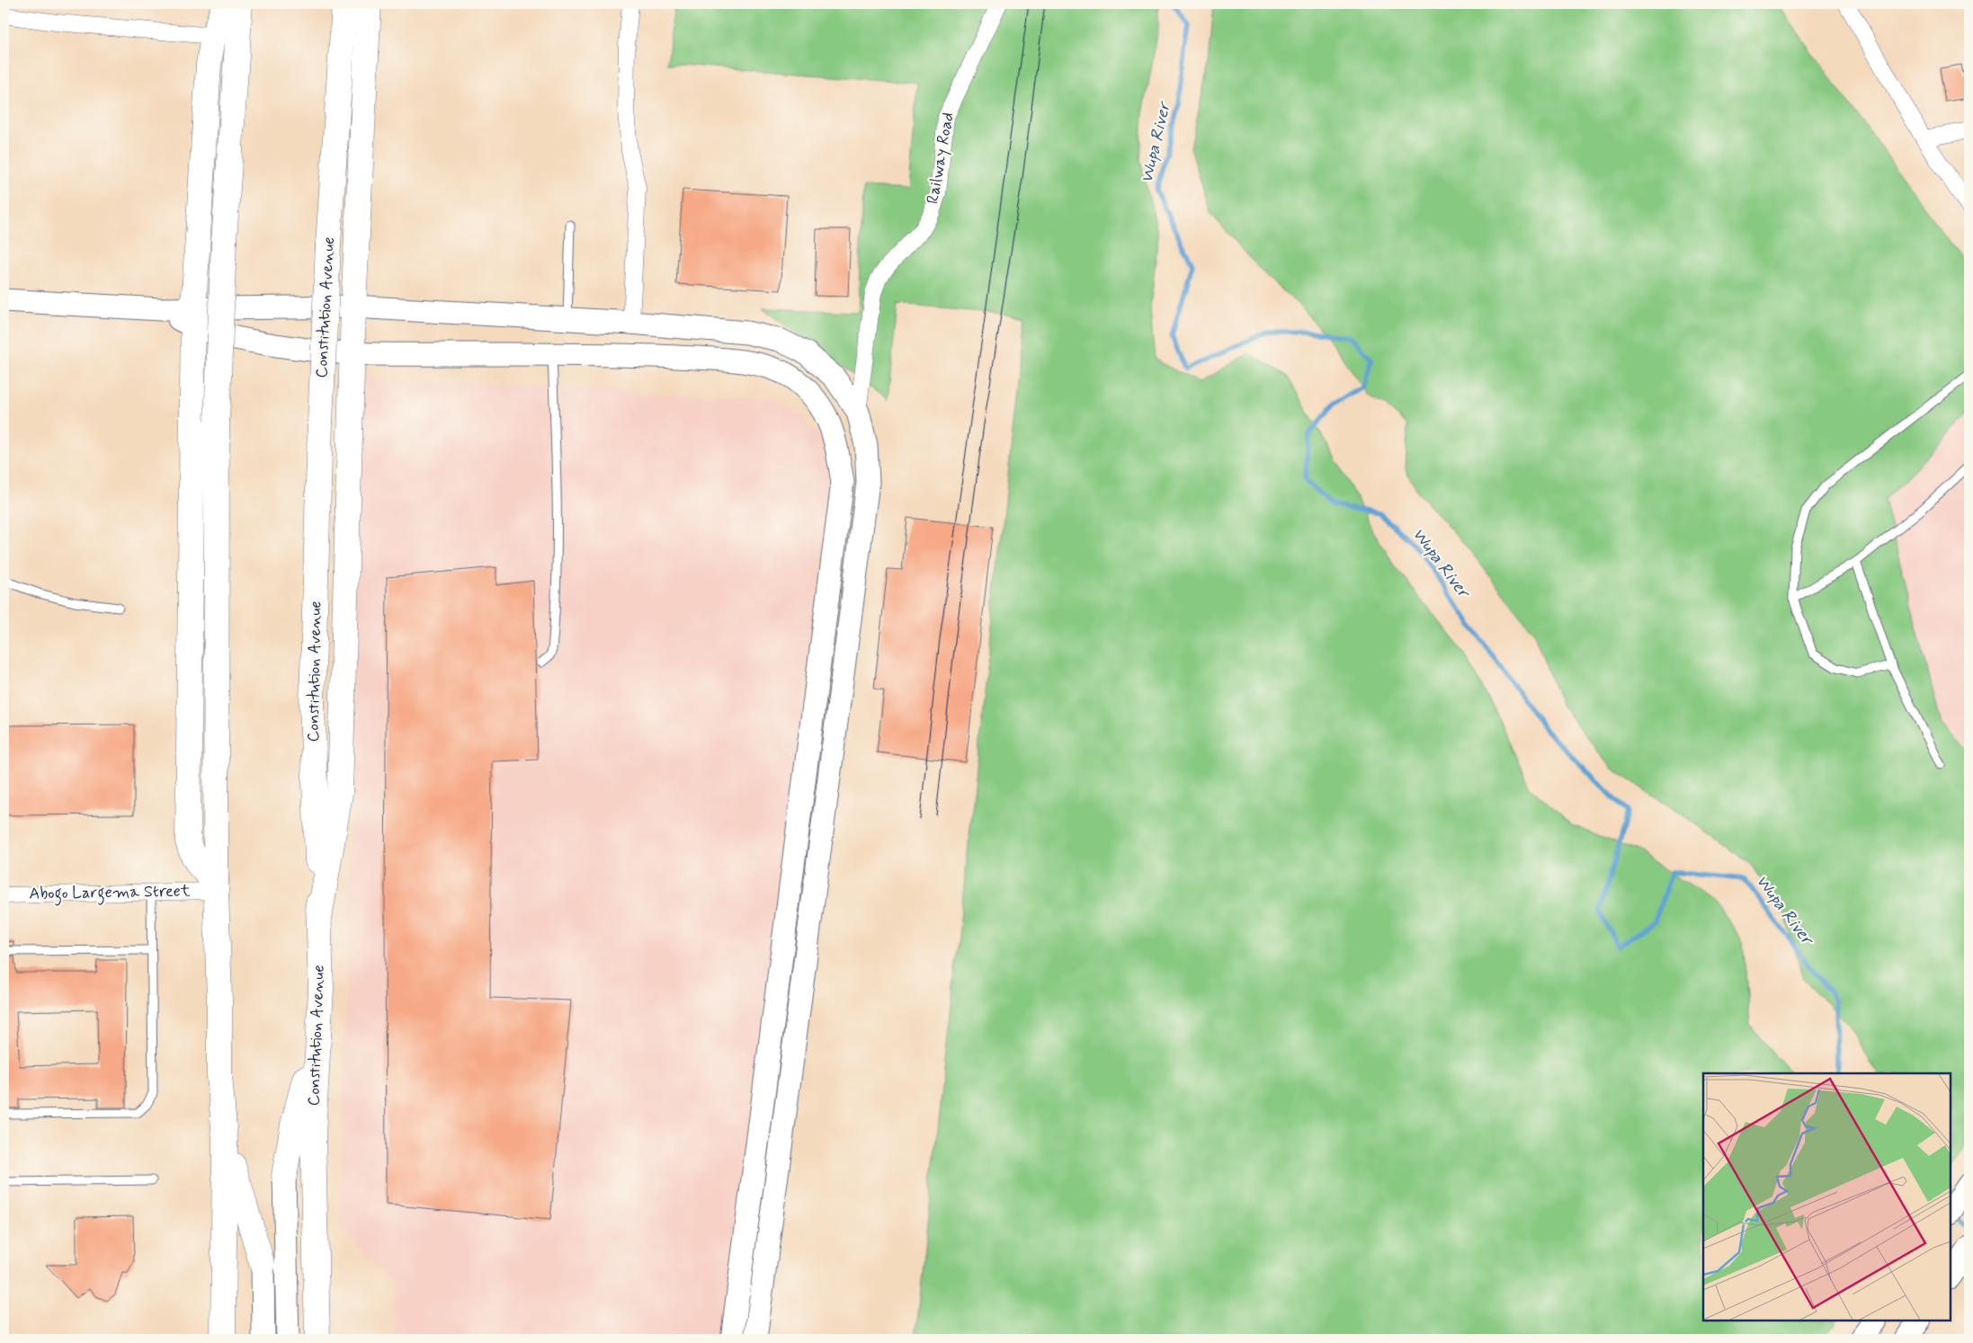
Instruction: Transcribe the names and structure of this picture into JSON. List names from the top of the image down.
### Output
{
  "streets": {
    "main road": ["Constitution Avenue"],
    "street": ["Railway Road", "Abogo Largema Street"]
  },
  "water": ["Wupa River"]
}
